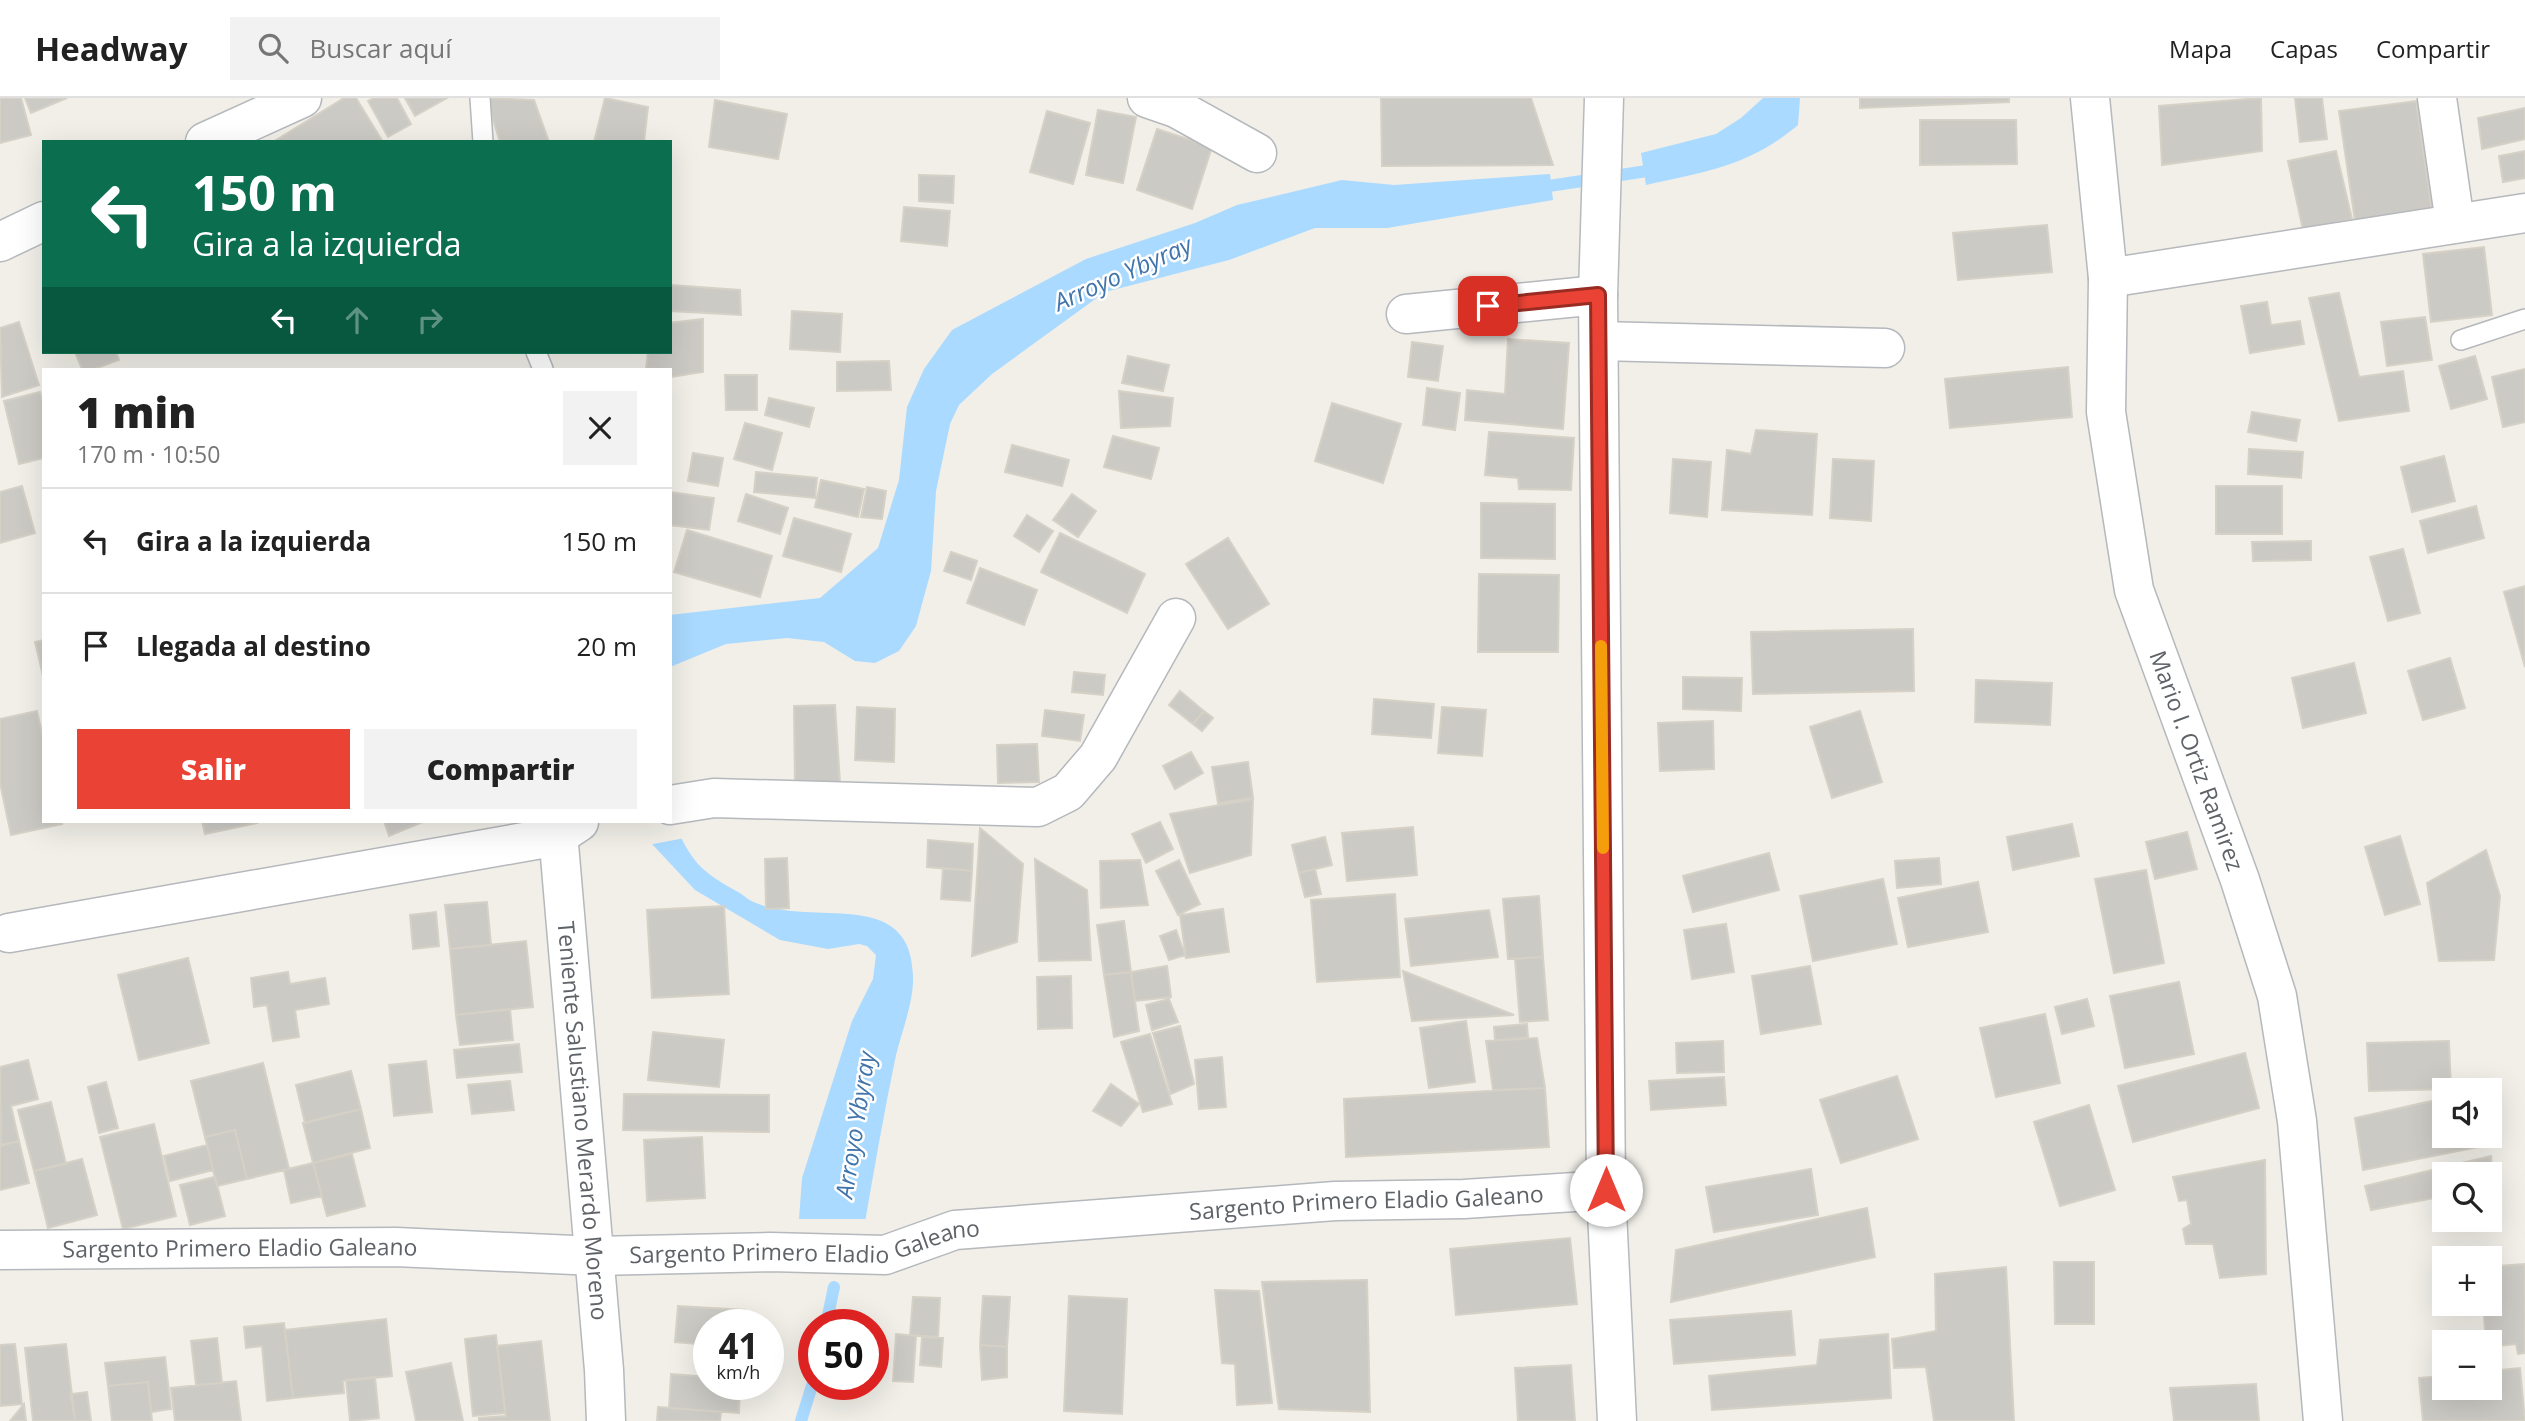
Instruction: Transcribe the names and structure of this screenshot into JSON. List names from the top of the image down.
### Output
{
  "streets": {
    "street": ["Mario I. Ortiz Ramirez", "Teniente Salustiano Merardo Moreno", "Sargento Primero Eladio Galeano"]
  },
  "crossings": [
    ["Teniente Salustiano Merardo Moreno", "Sargento Primero Eladio Galeano"]
  ],
  "water": ["Arroyo Ybyray"],
  "page": {
    "header": "Headway",
    "search": "Buscar aquí",
    "nav": ["Mapa", "Capas", "Compartir"],
    "turn": ["150 m", "Gira a la izquierda"],
    "heading": ["1 min", "170 m · 10:50"],
    "list": [
      {
        "name": "Gira a la izquierda",
        "value": "150 m"
      },
      {
        "name": "Llegada al destino",
        "value": "20 m"
      }
    ],
    "buttons": ["Salir", "Compartir"],
    "map_buttons": ["+", "−"],
    "speed": "41 km/h",
    "limit": "50"
  }
}
